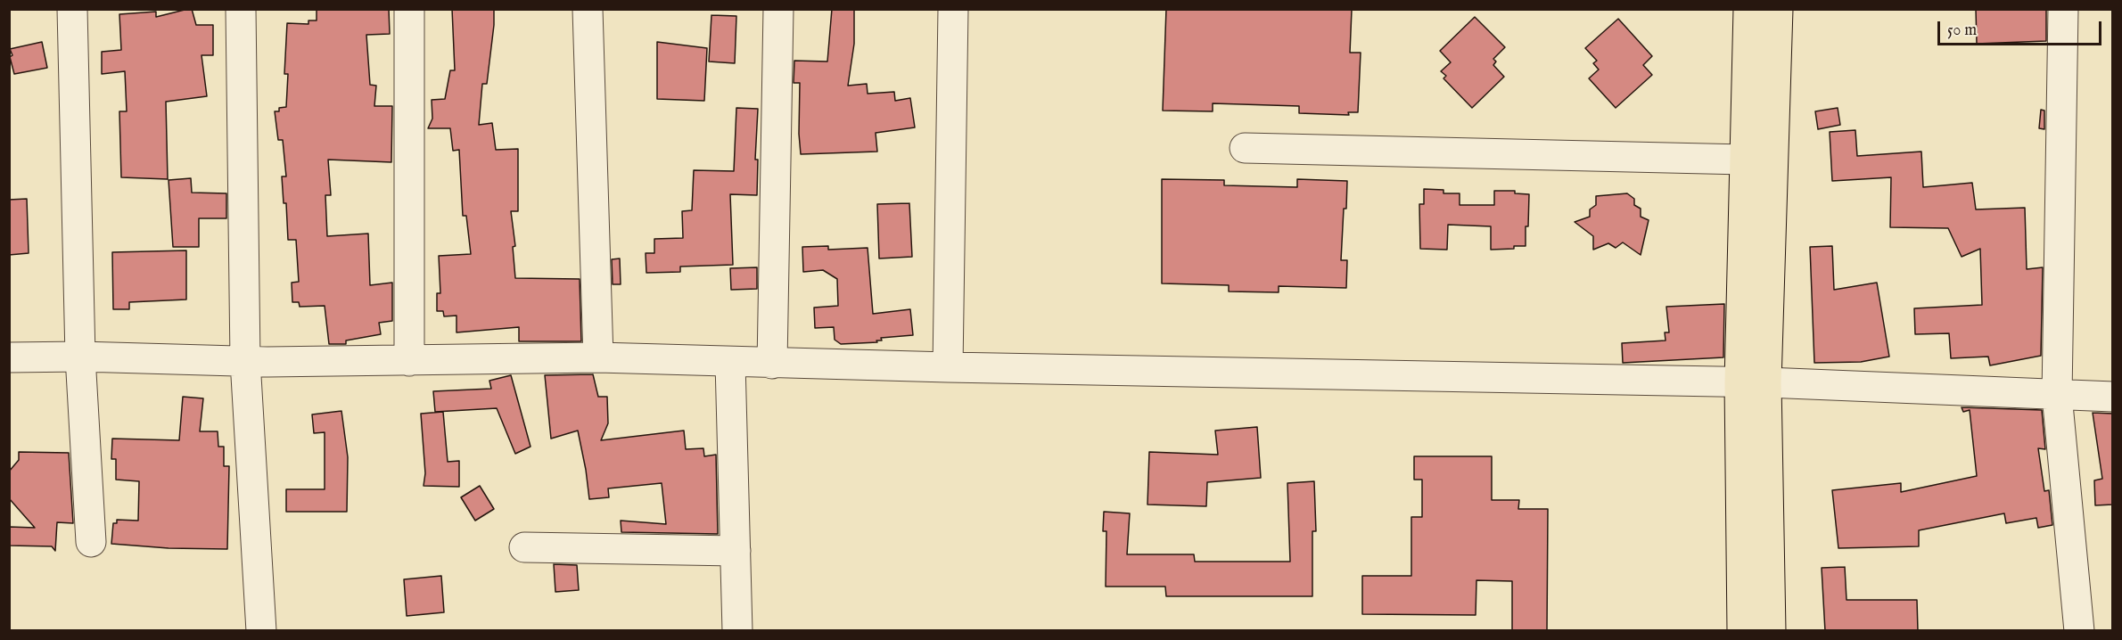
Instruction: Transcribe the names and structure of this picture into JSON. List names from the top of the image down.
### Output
{
  "scale_bar": "50 m"
}
